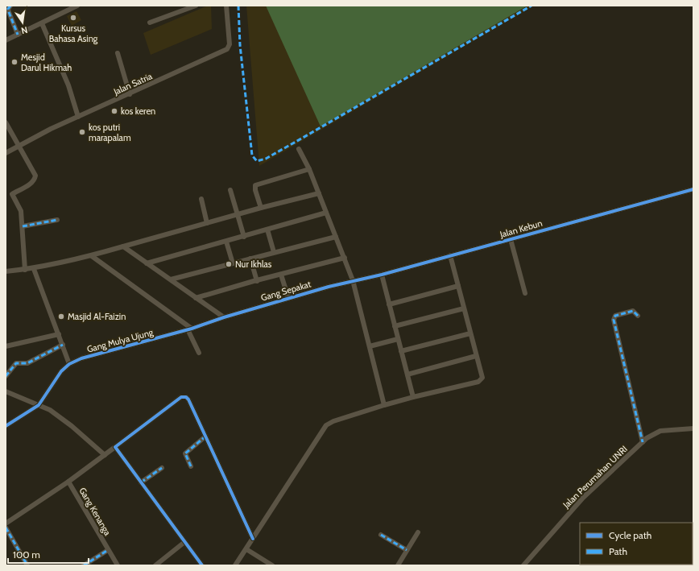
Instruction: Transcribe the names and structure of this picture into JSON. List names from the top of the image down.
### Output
{
  "streets": {
    "street": [
      "Jalan Satria",
      "Jalan Kebun",
      "Gang Sepakat",
      "Gang Mulya Ujung",
      "Jalan Perumahan UNRI",
      "Gang Kenanga"
    ]
  },
  "crossings": [
    ["Jalan Kebun", "Gang Sepakat"],
    ["Gang Sepakat", "Gang Mulya Ujung"]
  ],
  "places": [
    "Kursus Bahasa Asing",
    "Mesjid Darul Hikmah",
    "kos keren",
    "kos putri marapalam",
    "Nur Ikhlas",
    "Masjid Al-Faizin"
  ],
  "legend": ["Cycle path", "Path"],
  "scale_bar": "100 m",
  "north": "bottom"
}
